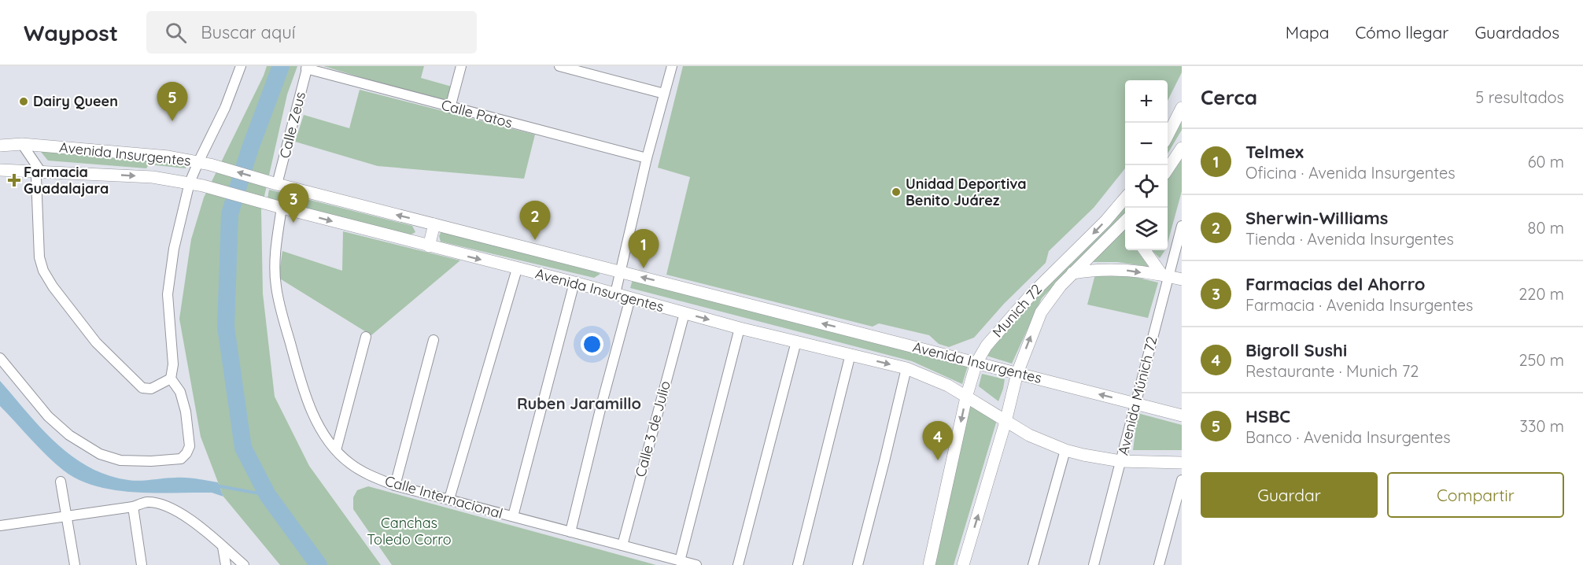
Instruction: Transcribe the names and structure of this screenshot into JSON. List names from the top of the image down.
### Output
{
  "streets": {
    "main road": ["Avenida Insurgentes", "Munich 72"],
    "street": [
      "Calle Patos",
      "Calle Zeus",
      "Avenida Múnich 72",
      "Calle 3 de Julio",
      "Calle Internacional"
    ]
  },
  "crossings": [
    ["Calle Patos", "Calle Zeus"],
    ["Calle Zeus", "Avenida Insurgentes"],
    ["Avenida Insurgentes", "Munich 72"],
    ["Avenida Insurgentes", "Avenida Múnich 72"],
    ["Avenida Insurgentes", "Calle 3 de Julio"],
    ["Avenida Insurgentes", "Calle Internacional"],
    ["Calle 3 de Julio", "Calle Internacional"]
  ],
  "districts": ["Ruben Jaramillo"],
  "parks": ["Canchas Toledo Corro"],
  "places": {
    "other": ["Dairy Queen", "Unidad Deportiva Benito Juárez"],
    "health": ["Farmacia Guadalajara"]
  },
  "page": {
    "header": "Waypost",
    "search": "Buscar aquí",
    "nav": ["Mapa", "Cómo llegar", "Guardados"],
    "heading": ["Cerca", "5 resultados"],
    "map_buttons": ["+", "−"],
    "pins": [
      "5",
      "3",
      "2",
      "1",
      "4"
    ],
    "list": [
      {
        "mark": "1",
        "name": "Telmex",
        "note": "Oficina · Avenida Insurgentes",
        "value": "60 m"
      },
      {
        "mark": "2",
        "name": "Sherwin-Williams",
        "note": "Tienda · Avenida Insurgentes",
        "value": "80 m"
      },
      {
        "mark": "3",
        "name": "Farmacias del Ahorro",
        "note": "Farmacia · Avenida Insurgentes",
        "value": "220 m"
      },
      {
        "mark": "4",
        "name": "Bigroll Sushi",
        "note": "Restaurante · Munich 72",
        "value": "250 m"
      },
      {
        "mark": "5",
        "name": "HSBC",
        "note": "Banco · Avenida Insurgentes",
        "value": "330 m"
      }
    ],
    "buttons": ["Guardar", "Compartir"]
  }
}
